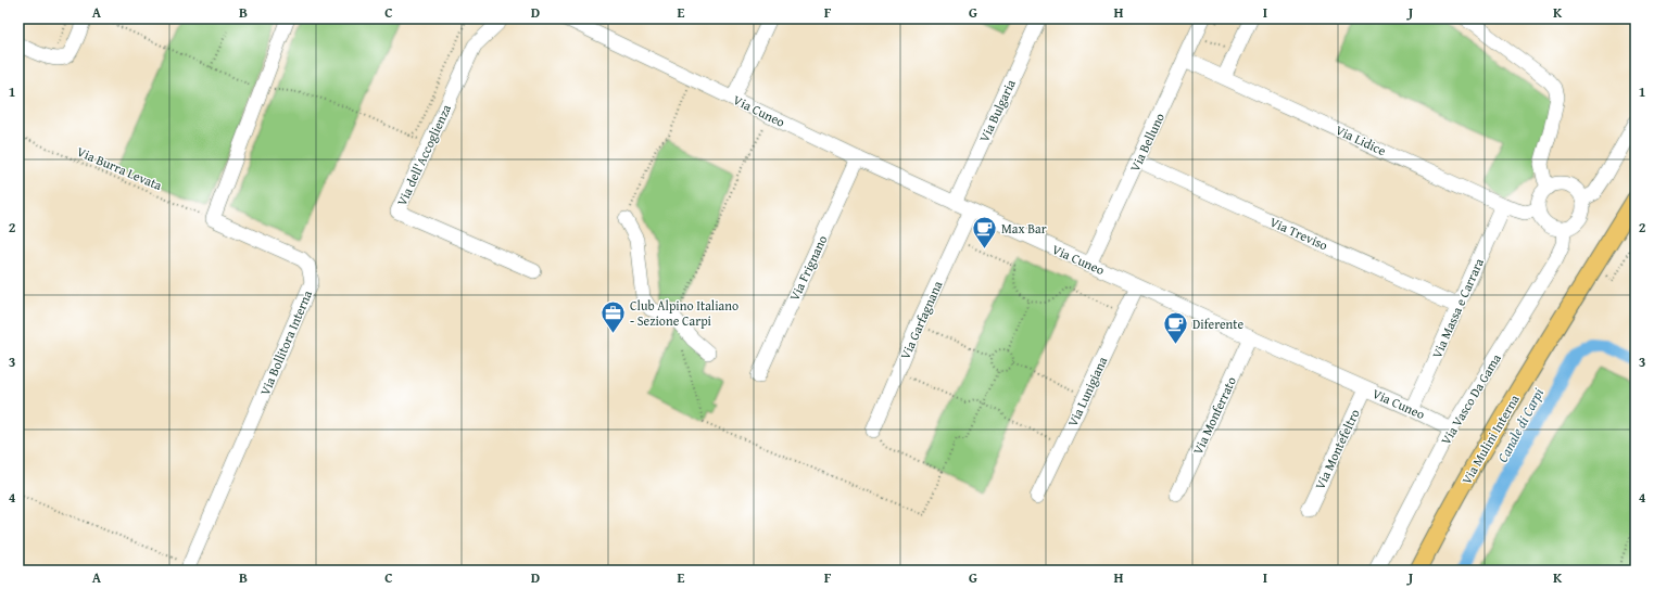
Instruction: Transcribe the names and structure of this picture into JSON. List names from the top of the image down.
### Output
{
  "streets": {
    "main road": ["Via Mulini Interna"],
    "street": [
      "Via Cuneo",
      "Via Bulgaria",
      "Via Lidice",
      "Via Belluno",
      "Via dell'Accoglienza",
      "Via Treviso",
      "Via Frignano",
      "Via Massa e Carrara",
      "Via Garfagnana",
      "Via Bollitora Interna",
      "Via Lunigiana",
      "Via Vasco Da Gama",
      "Via Monferrato",
      "Via Montefeltro"
    ],
    "path": ["Via Burra Levata"]
  },
  "crossings": [
    ["Via Cuneo", "Via Bulgaria"],
    ["Via Cuneo", "Via Belluno"],
    ["Via Cuneo", "Via Frignano"],
    ["Via Cuneo", "Via Massa e Carrara"],
    ["Via Cuneo", "Via Garfagnana"],
    ["Via Cuneo", "Via Lunigiana"],
    ["Via Cuneo", "Via Vasco Da Gama"],
    ["Via Cuneo", "Via Monferrato"],
    ["Via Cuneo", "Via Montefeltro"],
    ["Via Lidice", "Via Belluno"],
    ["Via Lidice", "Via Massa e Carrara"],
    ["Via Lidice", "Via Vasco Da Gama"],
    ["Via Belluno", "Via Treviso"],
    ["Via Burra Levata", "Via Bollitora Interna"],
    ["Via Treviso", "Via Massa e Carrara"]
  ],
  "water": ["Canale di Carpi"],
  "places": {
    "cafe": ["Max Bar", "Diferente"],
    "office": ["Club Alpino Italiano - Sezione Carpi"]
  },
  "grid": {
    "columns": [
      "A",
      "B",
      "C",
      "D",
      "E",
      "F",
      "G",
      "H",
      "I",
      "J",
      "K"
    ],
    "rows": [
      "1",
      "2",
      "3",
      "4"
    ]
  }
}
